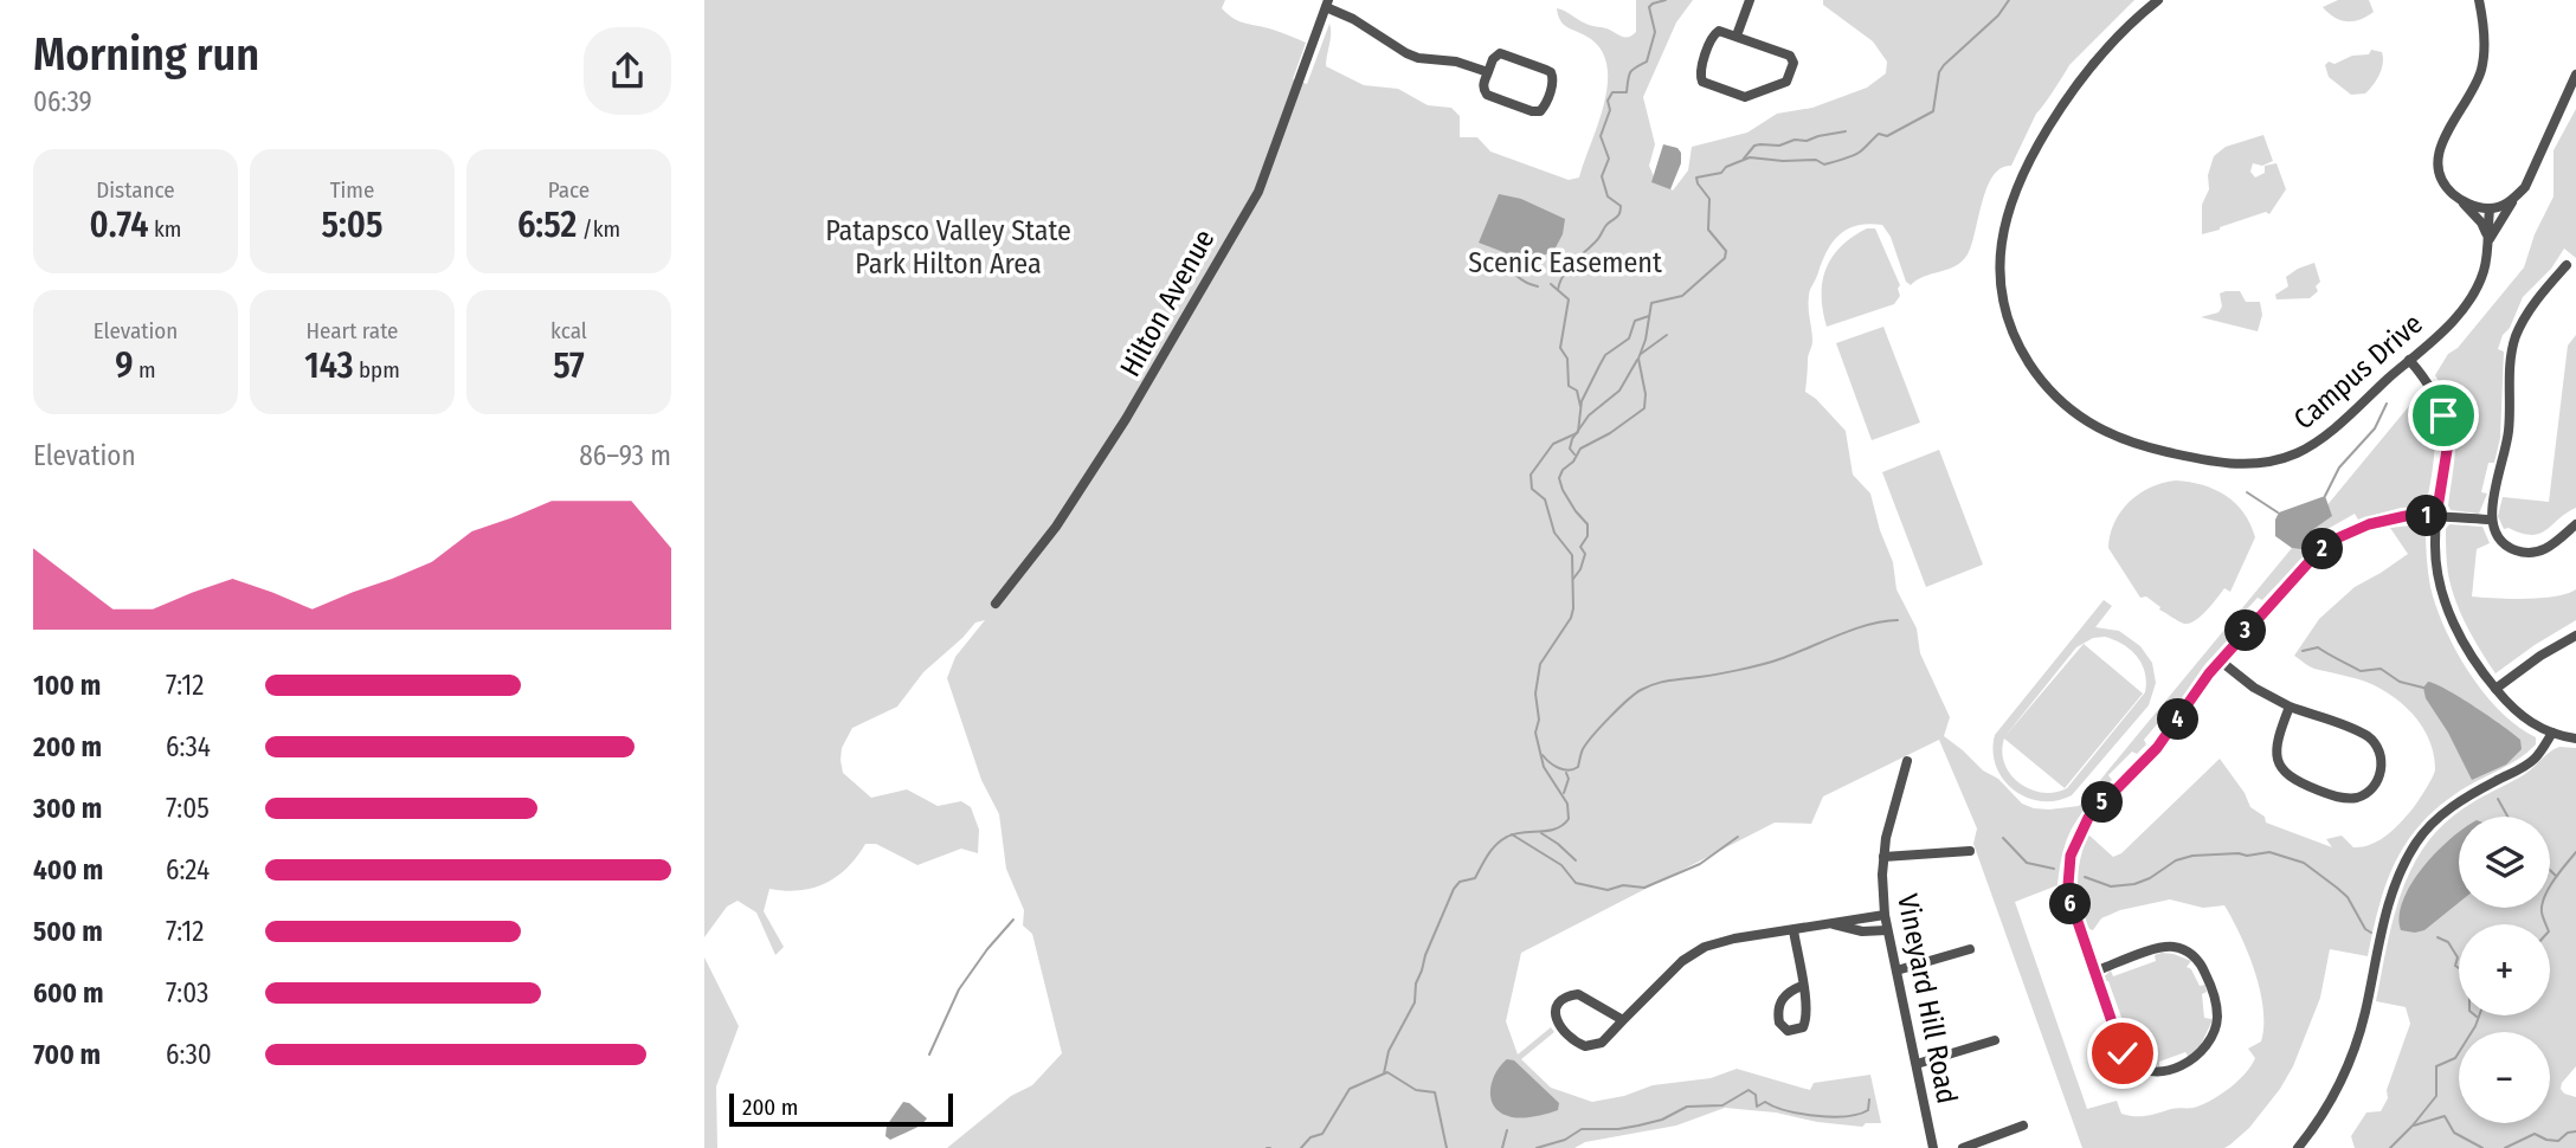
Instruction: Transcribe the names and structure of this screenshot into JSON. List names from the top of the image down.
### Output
{
  "streets": {
    "street": ["Hilton Avenue", "Campus Drive", "Vineyard Hill Road"]
  },
  "parks": ["Patapsco Valley State Park Hilton Area", "Scenic Easement"],
  "scale_bar": "200 m",
  "page": {
    "heading": ["Morning run", "06:39"],
    "stats": [
      ["Distance", "0.74 km"],
      ["Time", "5:05"],
      ["Pace", "6:52 /km"],
      ["Elevation", "9 m"],
      ["Heart rate", "143 bpm"],
      ["kcal", "57"]
    ],
    "chart": ["Elevation", "86–93 m"],
    "pins": [
      "1",
      "2",
      "3",
      "4",
      "5",
      "6"
    ],
    "list": [
      {
        "name": "100 m",
        "note": "7:12"
      },
      {
        "name": "200 m",
        "note": "6:34"
      },
      {
        "name": "300 m",
        "note": "7:05"
      },
      {
        "name": "400 m",
        "note": "6:24"
      },
      {
        "name": "500 m",
        "note": "7:12"
      },
      {
        "name": "600 m",
        "note": "7:03"
      },
      {
        "name": "700 m",
        "note": "6:30"
      }
    ],
    "map_buttons": ["+", "−"],
    "scale": "200 m"
  }
}
